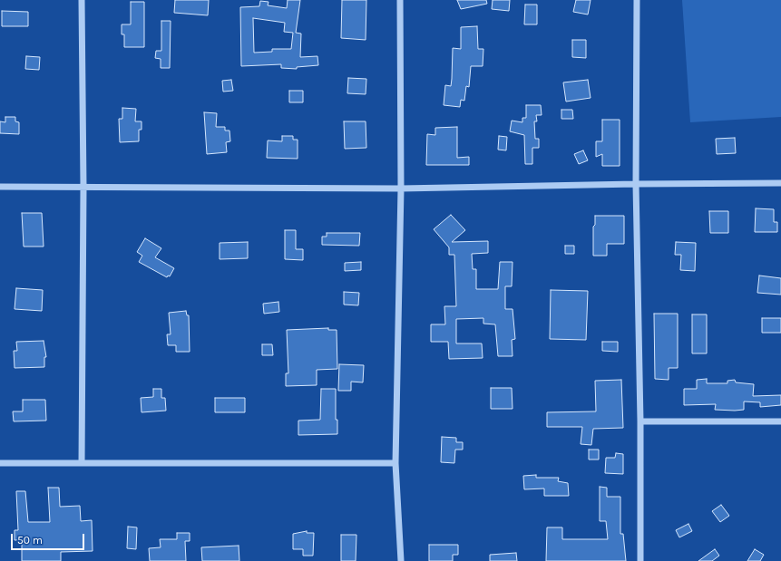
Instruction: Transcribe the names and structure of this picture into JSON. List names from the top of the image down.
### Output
{
  "scale_bar": "50 m"
}
